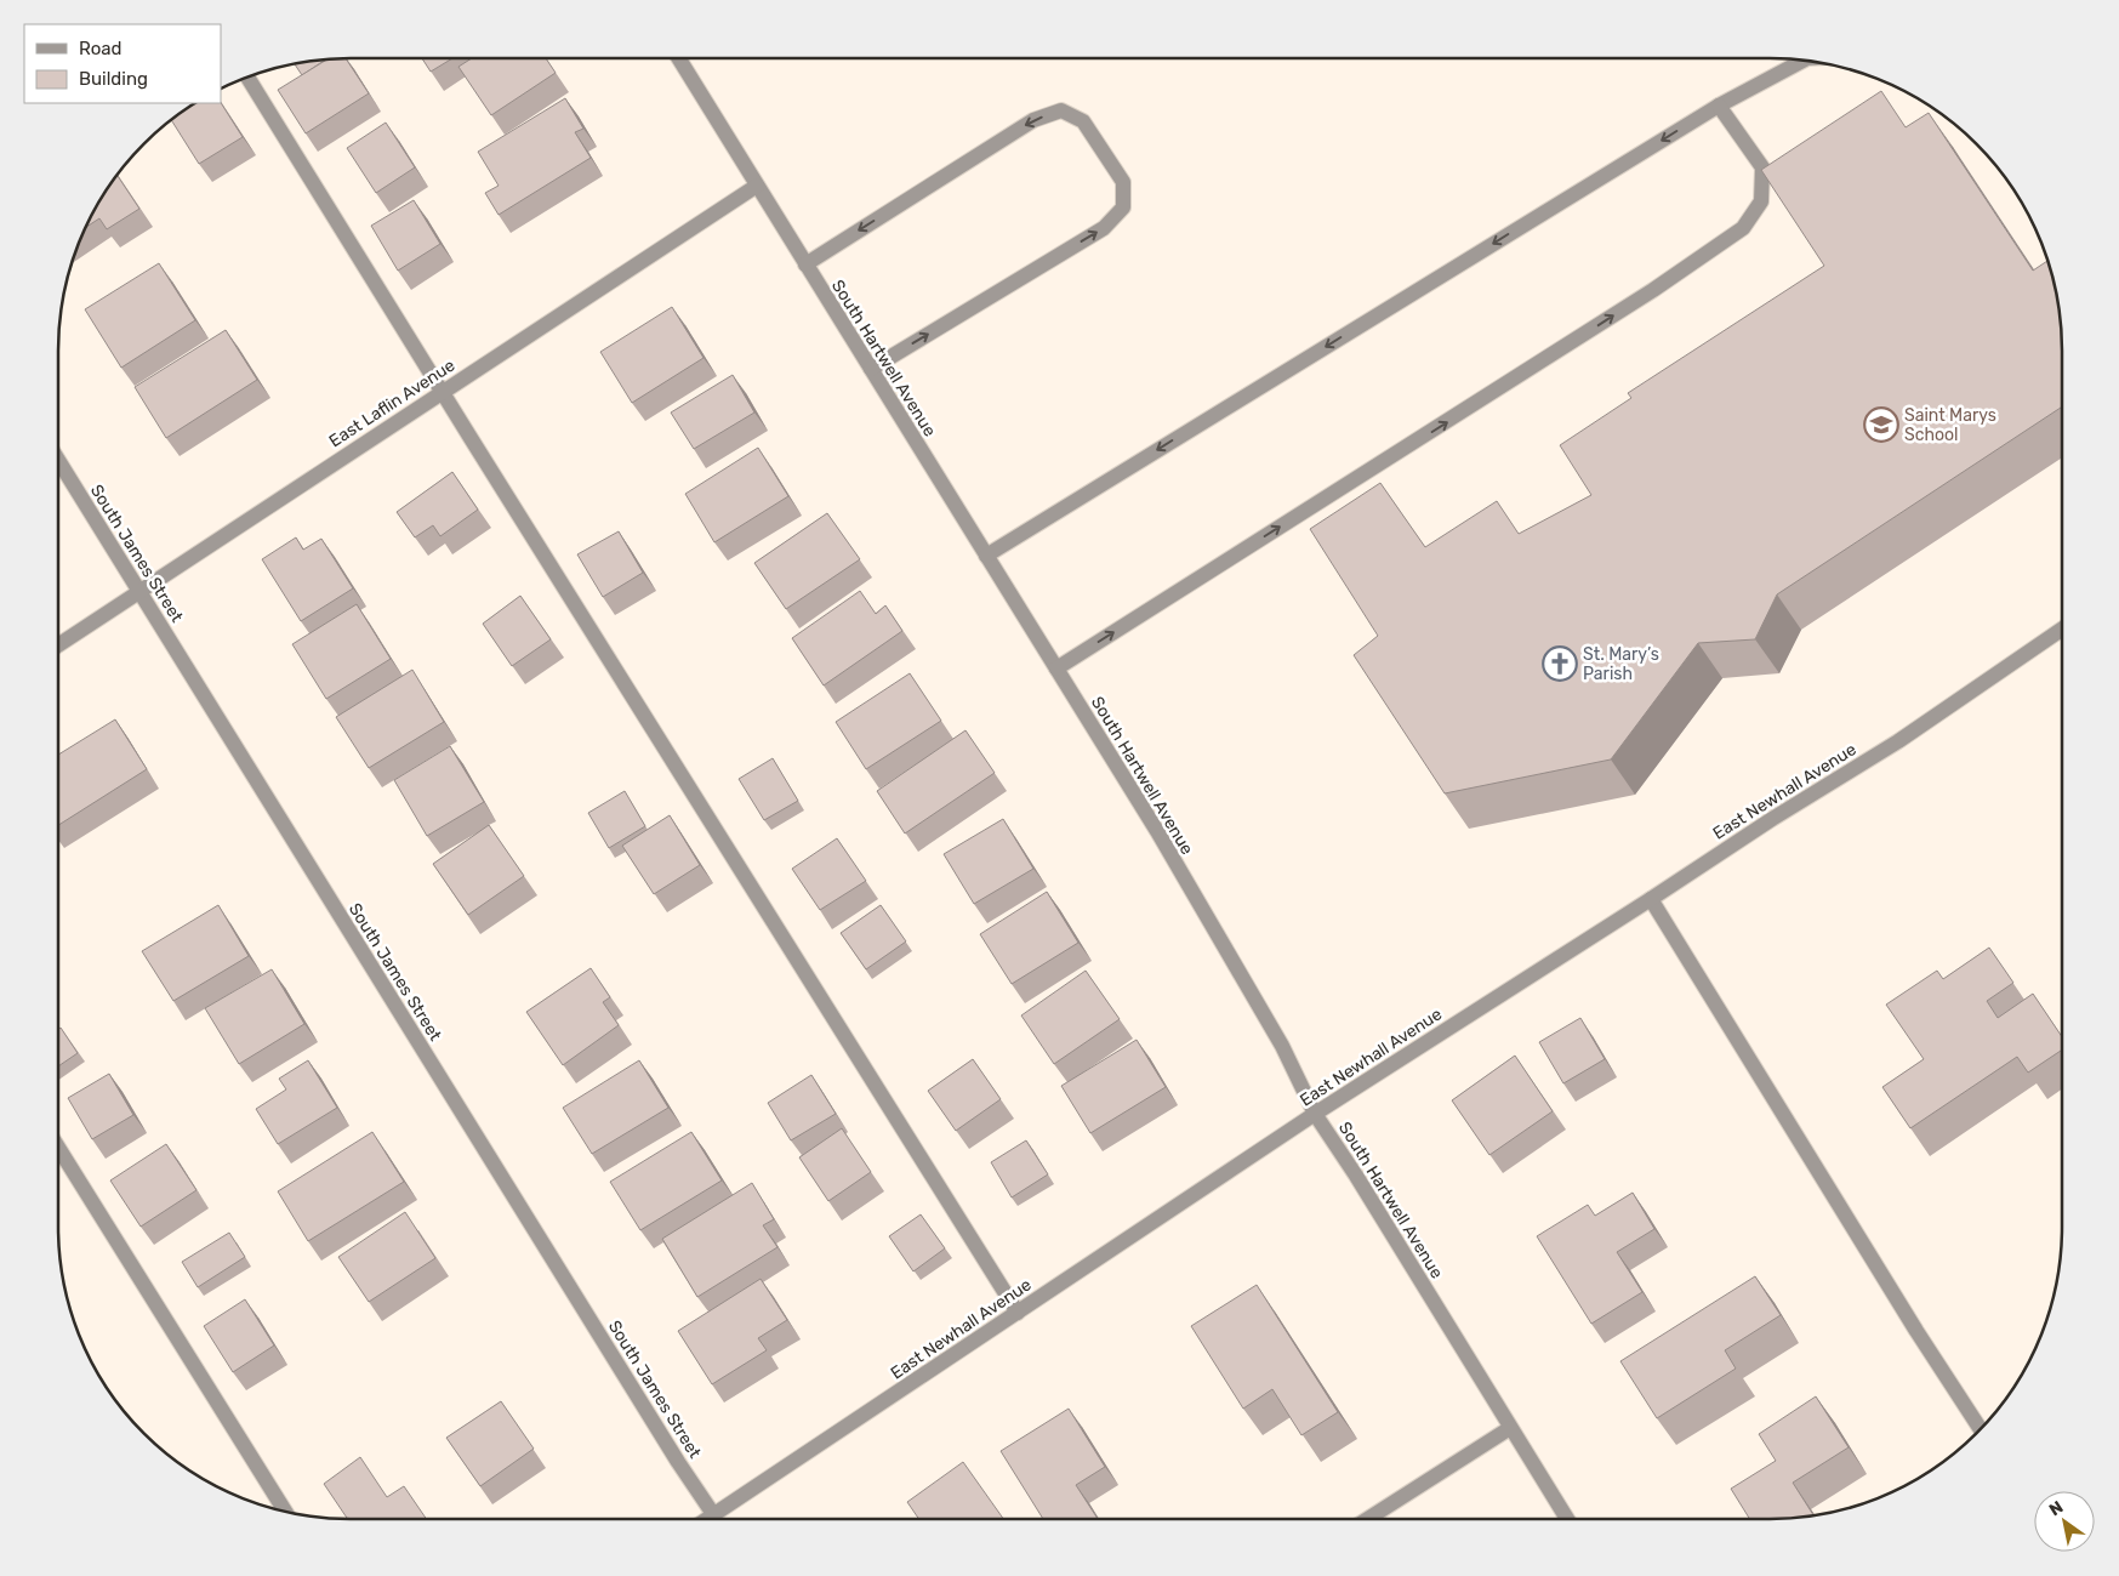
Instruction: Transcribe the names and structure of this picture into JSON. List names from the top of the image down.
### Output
{
  "streets": {
    "street": [
      "South Hartwell Avenue",
      "East Laflin Avenue",
      "South James Street",
      "East Newhall Avenue"
    ]
  },
  "crossings": [
    ["South Hartwell Avenue", "East Laflin Avenue"],
    ["South Hartwell Avenue", "East Newhall Avenue"],
    ["East Laflin Avenue", "South James Street"],
    ["South James Street", "East Newhall Avenue"]
  ],
  "places": {
    "school or university": ["Saint Marys School"],
    "church": ["St. Mary’s Parish"]
  },
  "legend": ["Road", "Building"],
  "north": "top left"
}
